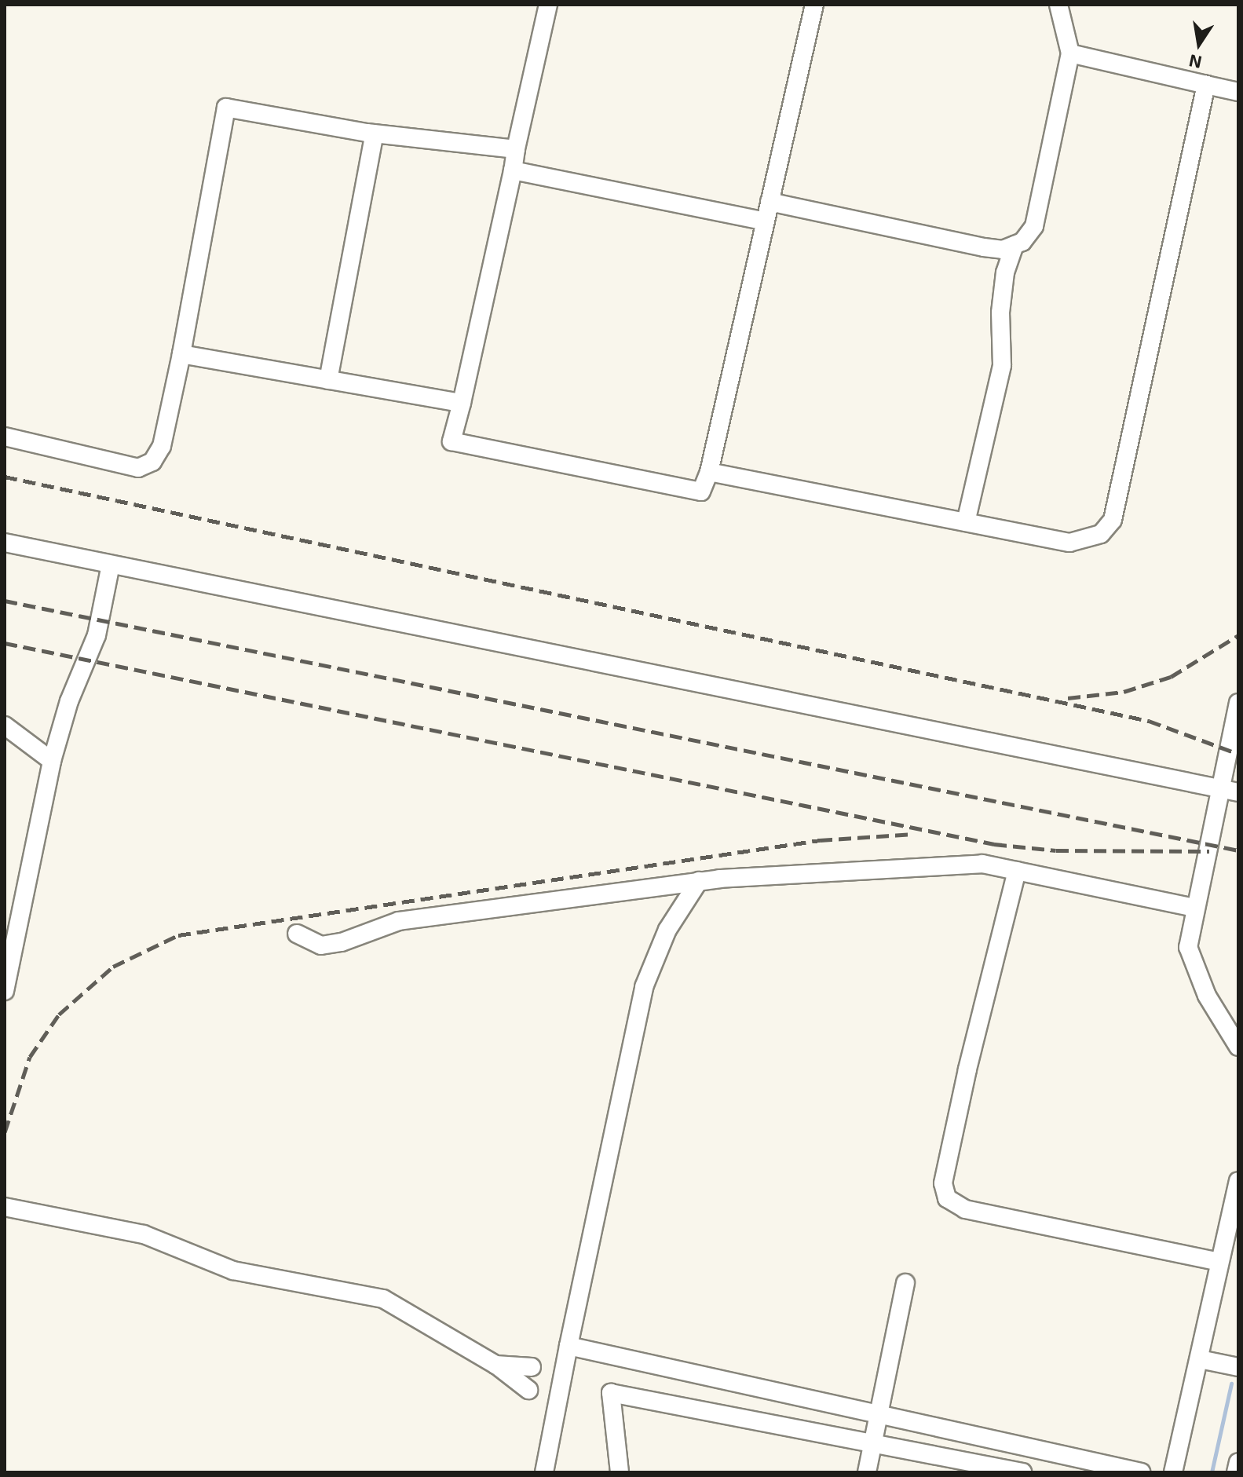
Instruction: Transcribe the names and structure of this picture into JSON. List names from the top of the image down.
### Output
{
  "north": "bottom"
}
